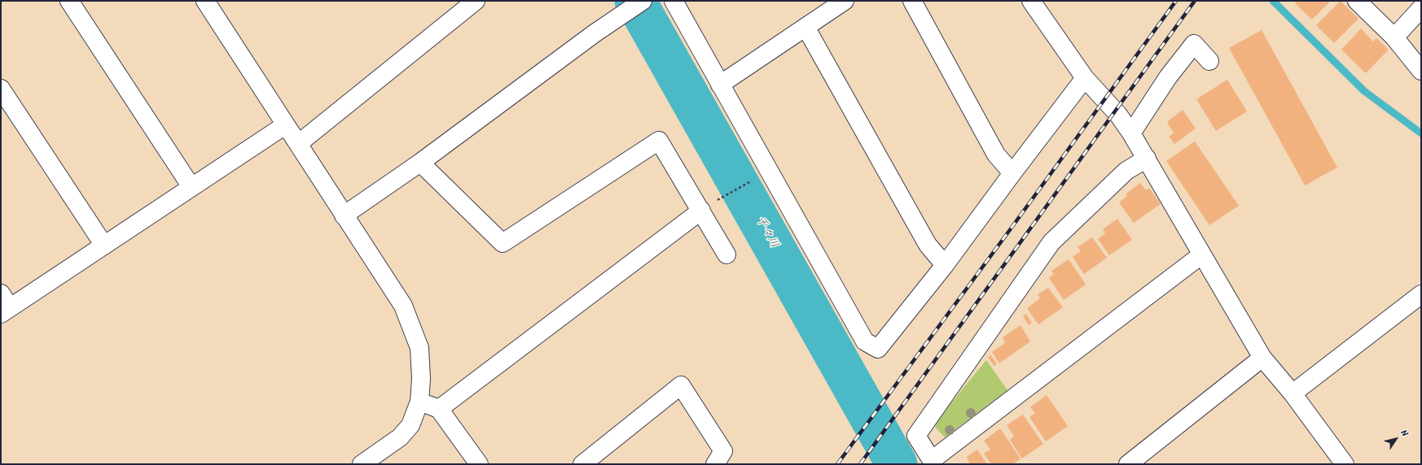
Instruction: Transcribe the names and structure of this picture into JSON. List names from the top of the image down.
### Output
{
  "water": ["千々川"],
  "north": "top right"
}
